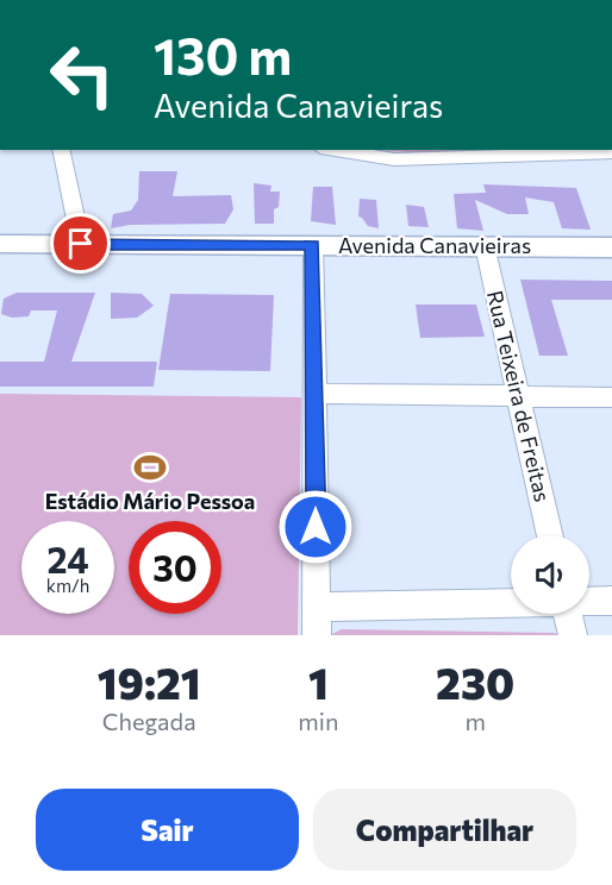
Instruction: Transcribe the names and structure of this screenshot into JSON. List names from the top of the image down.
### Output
{
  "streets": {
    "main road": ["Avenida Canavieiras"],
    "street": ["Rua Teixeira de Freitas"]
  },
  "crossings": [
    ["Avenida Canavieiras", "Rua Teixeira de Freitas"]
  ],
  "places": {
    "sports": ["Estádio Mário Pessoa"]
  },
  "page": {
    "turn": ["130 m", "Avenida Canavieiras"],
    "speed": "24 km/h",
    "limit": "30",
    "eta": [
      "19:21",
      "Chegada",
      "1",
      "min",
      "230",
      "m"
    ],
    "buttons": ["Sair", "Compartilhar"]
  }
}
